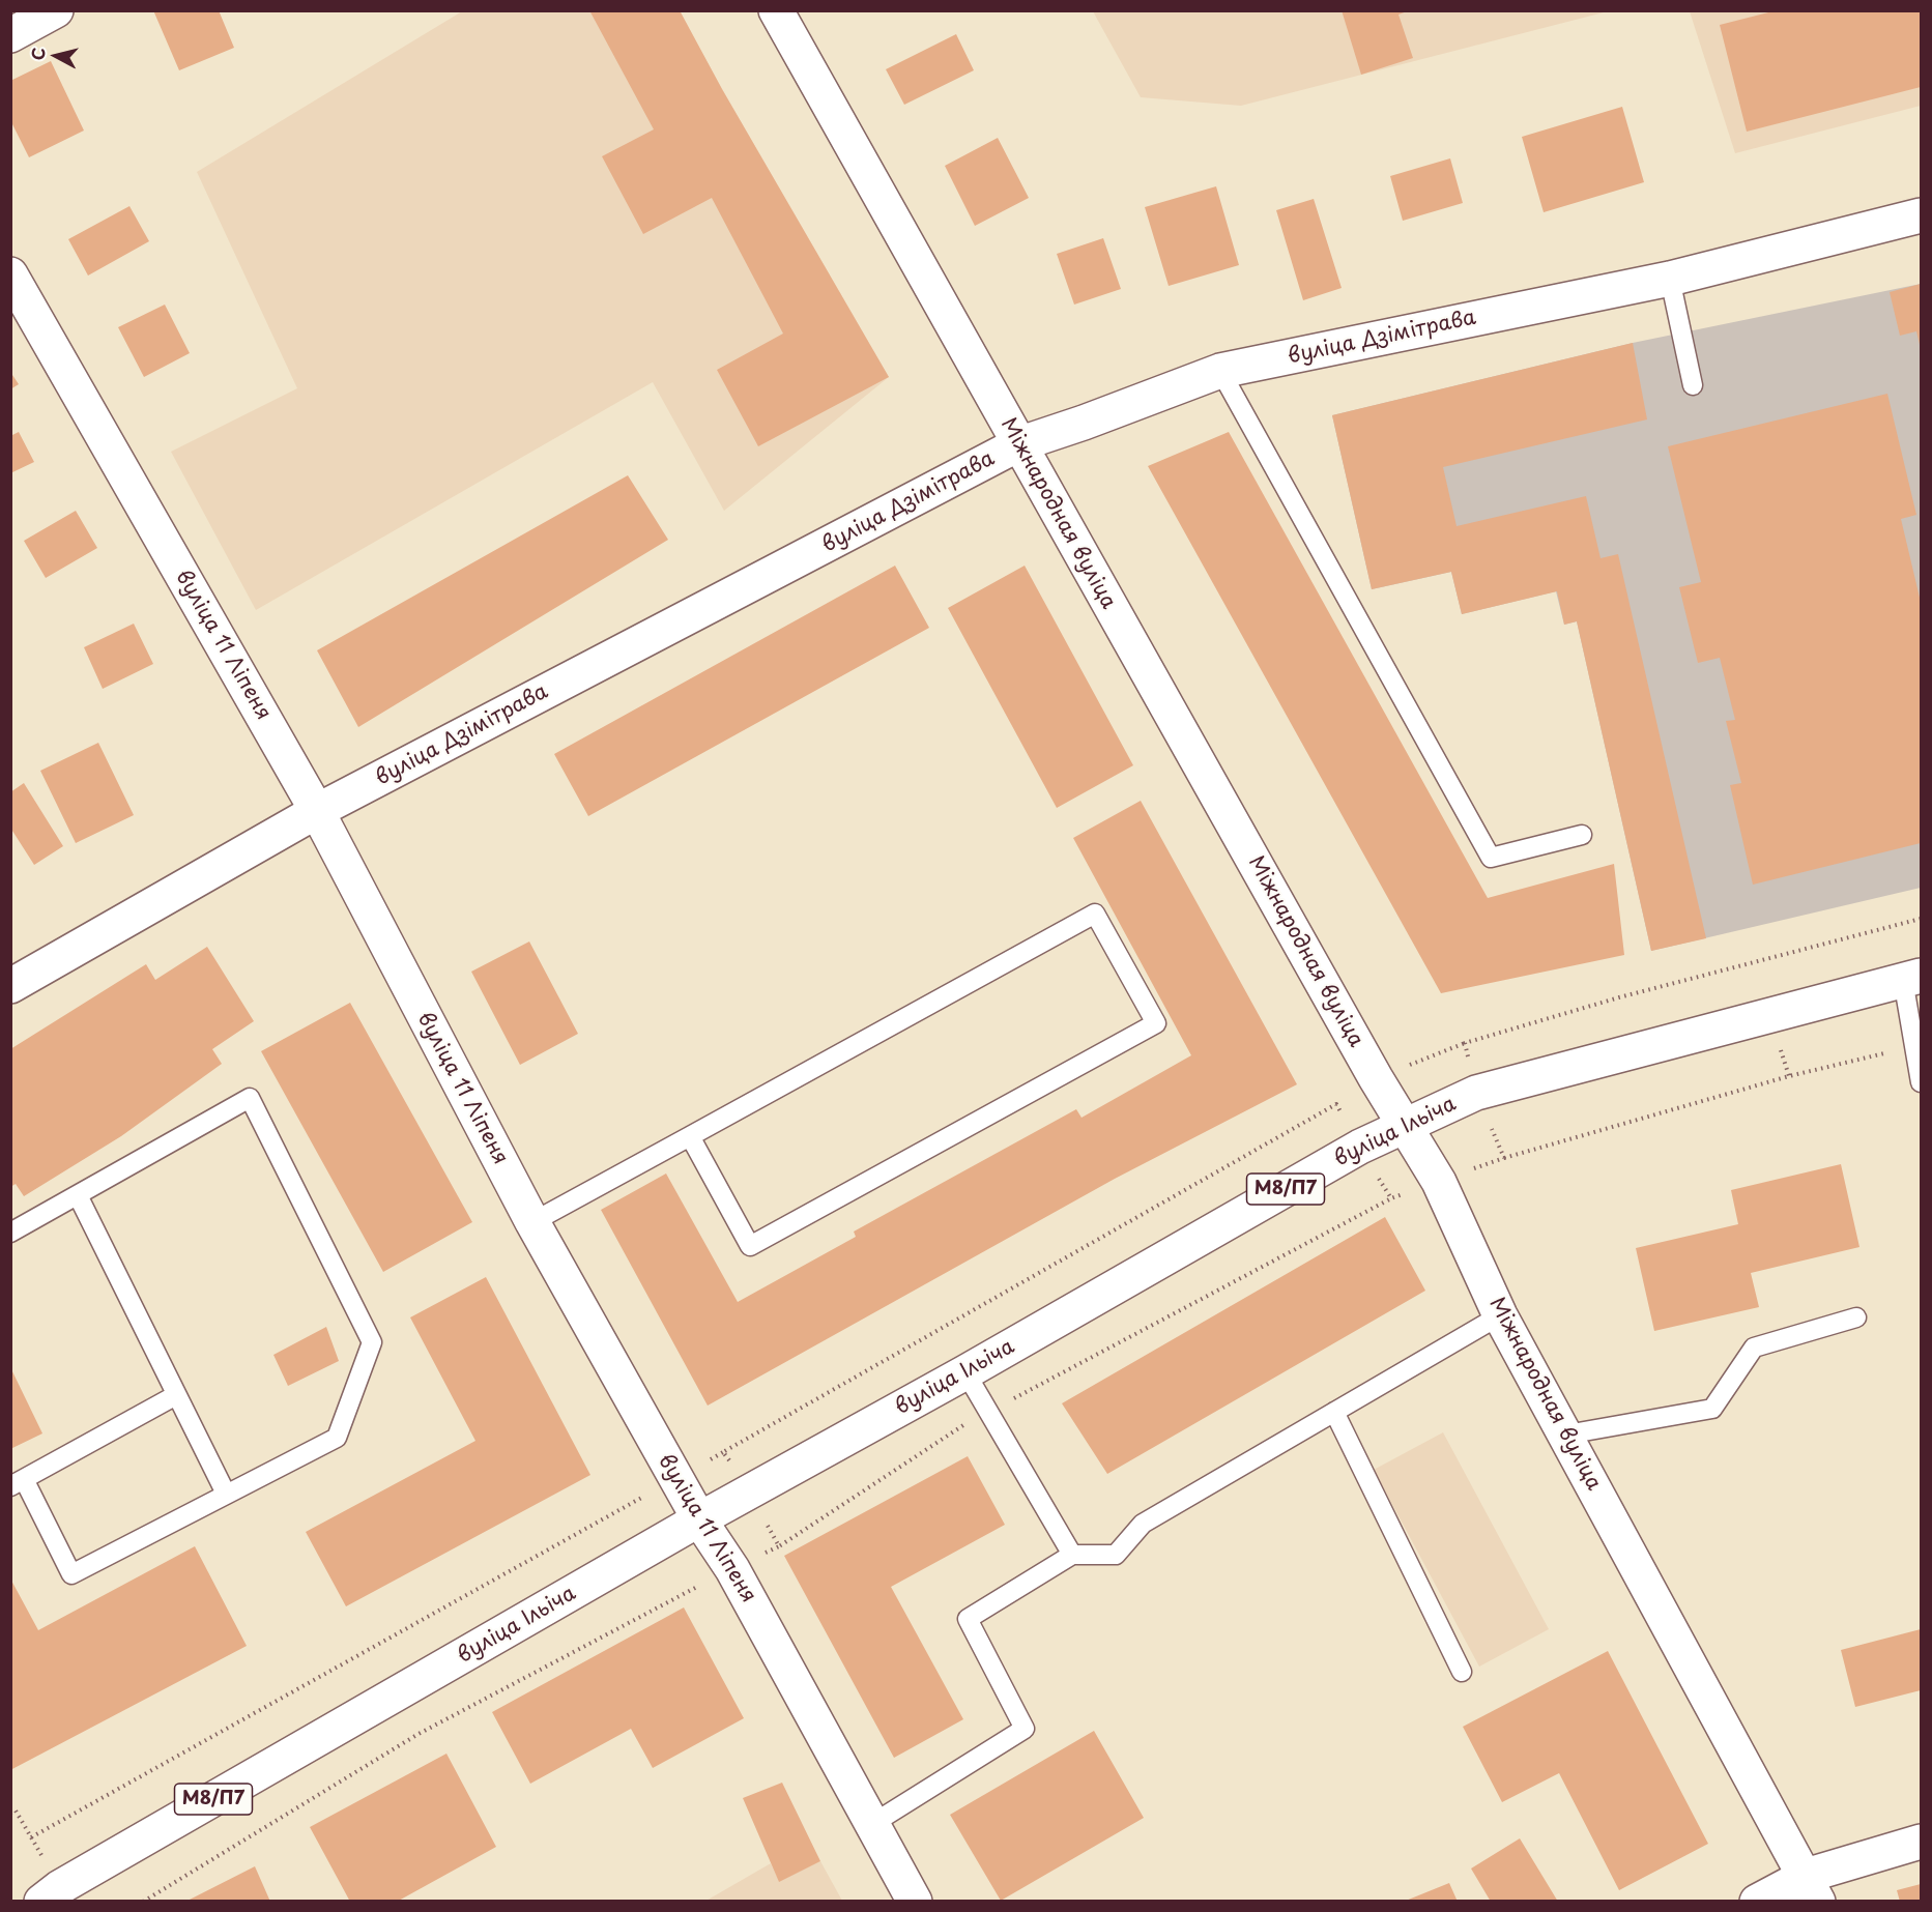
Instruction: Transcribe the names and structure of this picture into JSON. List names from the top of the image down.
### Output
{
  "streets": {
    "street": [
      "вуліца Дзімітрава",
      "Міжнародная вуліца",
      "вуліца 11 Ліпеня",
      "вуліца Ільіча",
      "М8/П7"
    ]
  },
  "crossings": [
    ["вуліца Дзімітрава", "Міжнародная вуліца"],
    ["вуліца Дзімітрава", "вуліца 11 Ліпеня"],
    ["Міжнародная вуліца", "вуліца Ільіча"],
    ["вуліца 11 Ліпеня", "вуліца Ільіча"]
  ],
  "north": "left"
}
